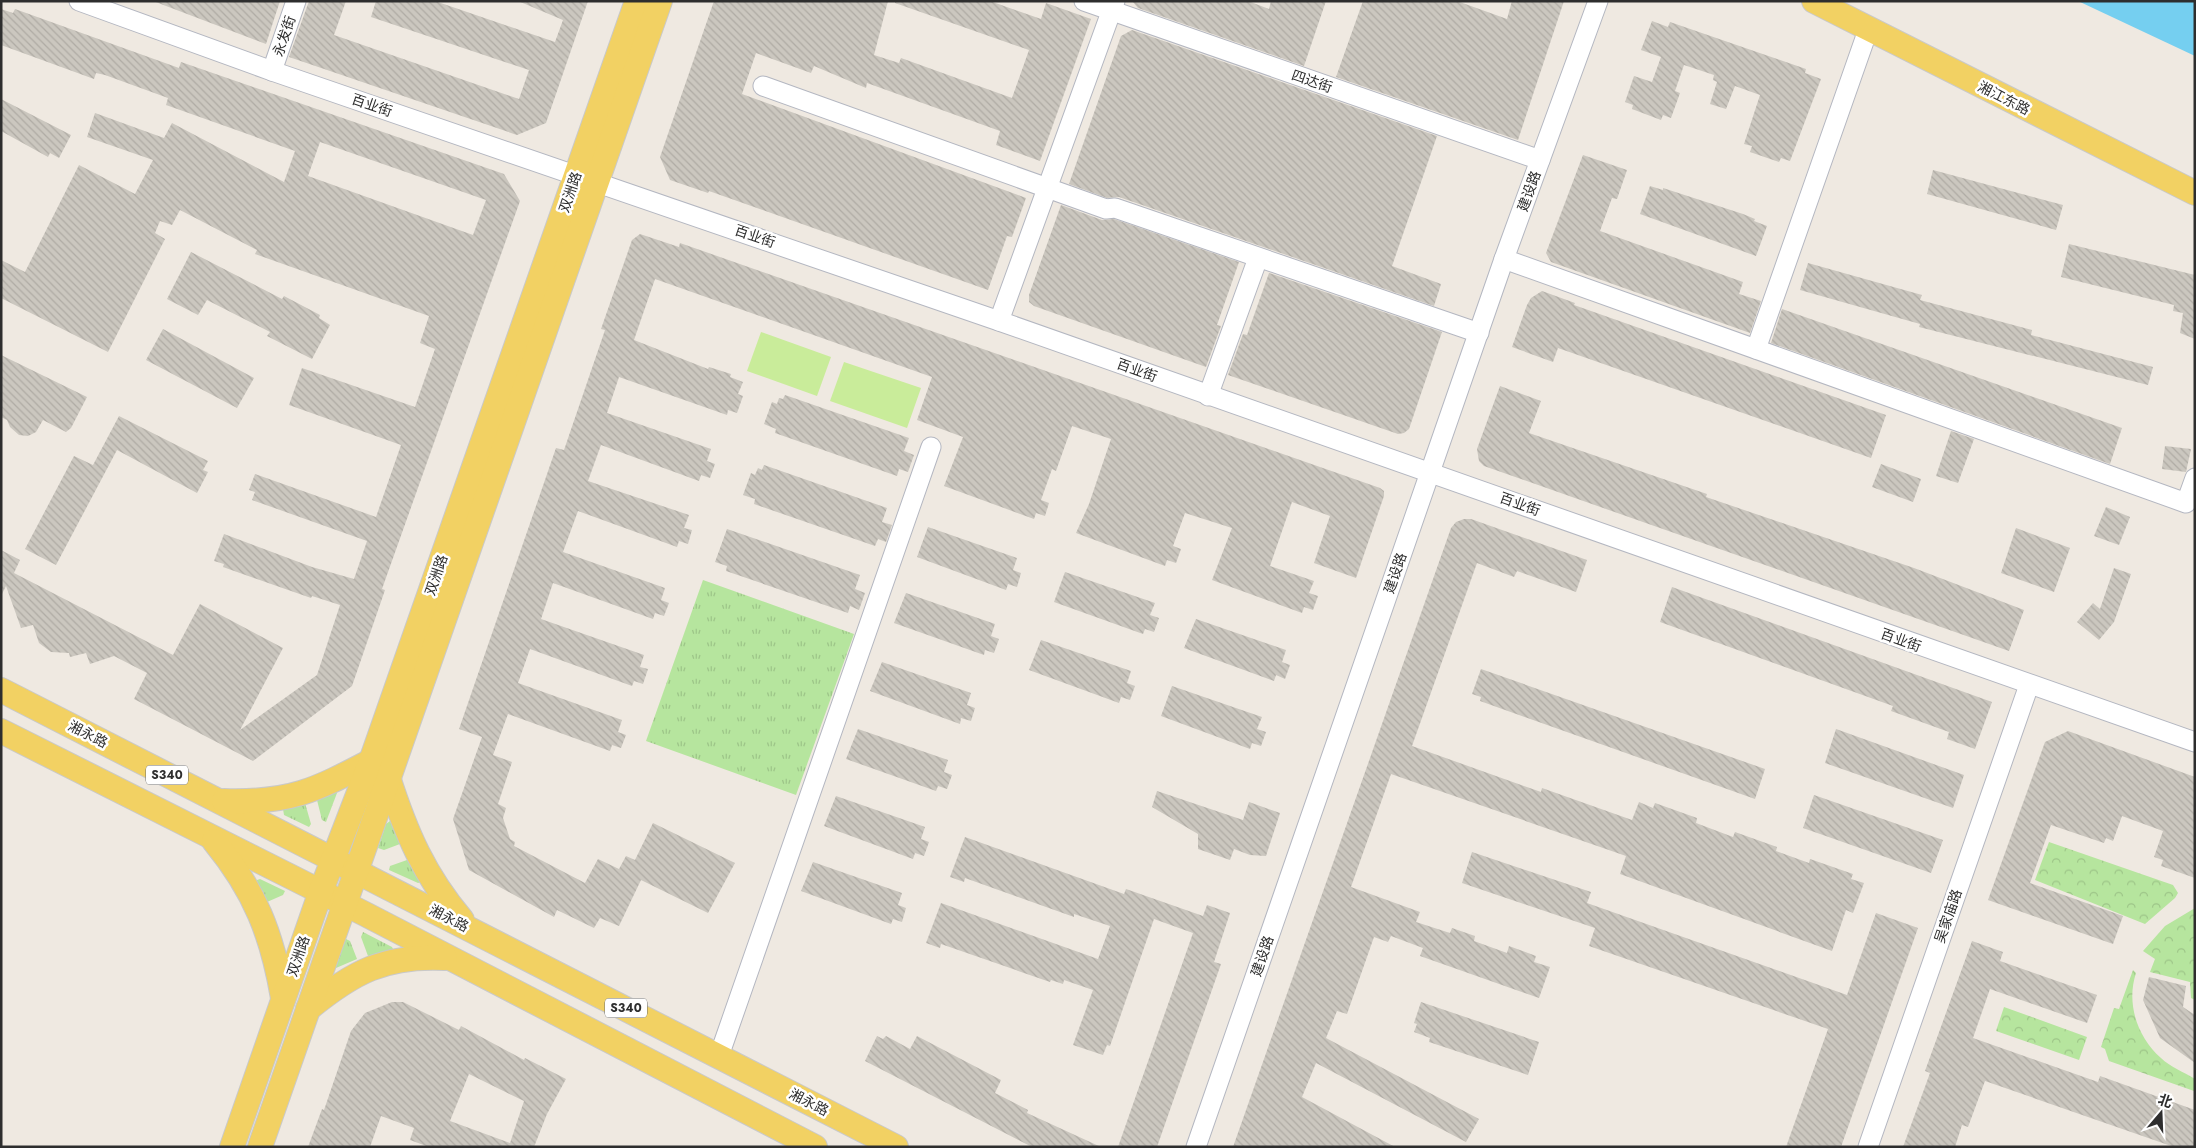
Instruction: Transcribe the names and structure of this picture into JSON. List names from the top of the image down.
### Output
{
  "streets": {
    "main road": [
      "湘江东路",
      "双洲路",
      "湘永路",
      "S340"
    ],
    "street": [
      "永发街",
      "四达街",
      "百业街",
      "建设路",
      "吴家庙路"
    ]
  },
  "crossings": [
    ["永发街", "百业街"],
    ["四达街", "建设路"],
    ["百业街", "建设路"],
    ["百业街", "双洲路"],
    ["百业街", "吴家庙路"],
    ["双洲路", "湘永路"],
    ["双洲路", "S340"]
  ],
  "north": "top"
}
